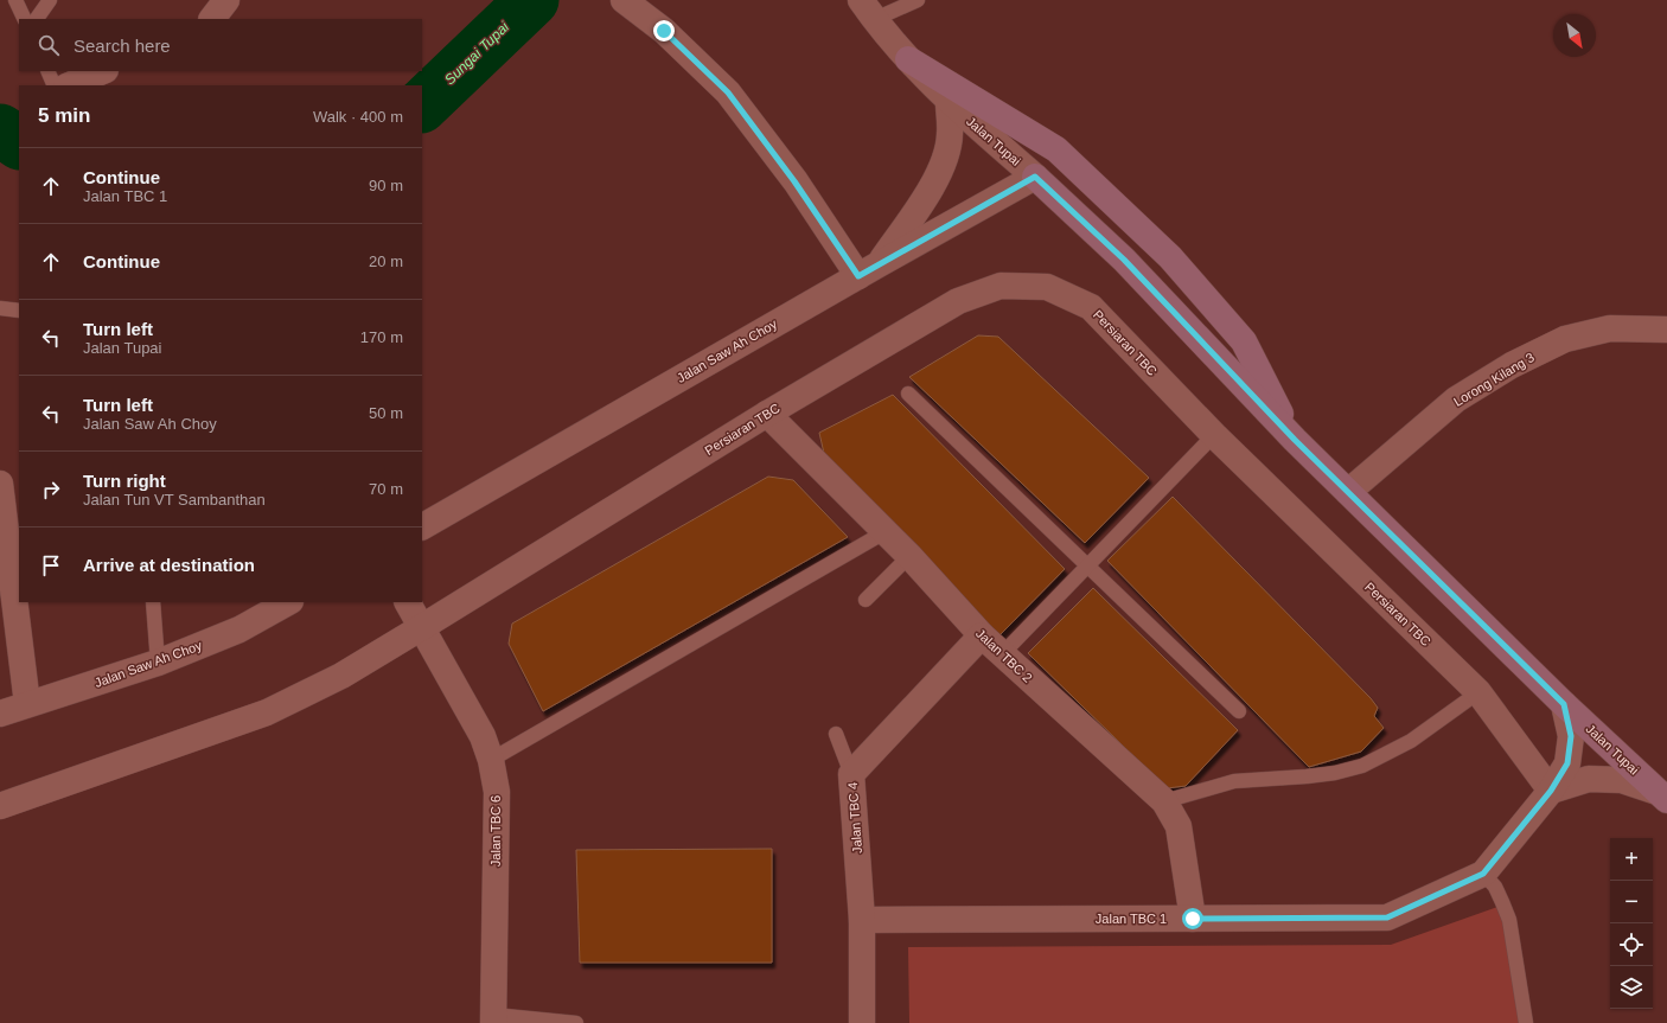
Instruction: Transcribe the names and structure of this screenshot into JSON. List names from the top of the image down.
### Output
{
  "streets": {
    "main road": ["Jalan Tupai"],
    "street": [
      "Persiaran TBC",
      "Jalan Saw Ah Choy",
      "Lorong Kilang 3",
      "Jalan TBC 2",
      "Jalan TBC 4",
      "Jalan TBC 6",
      "Jalan TBC 1"
    ]
  },
  "crossings": [
    ["Jalan Tupai", "Jalan Saw Ah Choy"],
    ["Jalan Tupai", "Lorong Kilang 3"],
    ["Jalan Tupai", "Jalan TBC 1"],
    ["Persiaran TBC", "Jalan TBC 2"],
    ["Persiaran TBC", "Jalan TBC 6"],
    ["Persiaran TBC", "Jalan TBC 1"],
    ["Jalan TBC 2", "Jalan TBC 4"],
    ["Jalan TBC 2", "Jalan TBC 1"],
    ["Jalan TBC 4", "Jalan TBC 1"]
  ],
  "water": ["Sungai Tupai"],
  "north": "bottom right",
  "page": {
    "search": "Search here",
    "heading": ["5 min", "Walk · 400 m"],
    "list": [
      ["Continue", "Jalan TBC 1", "90 m"],
      ["Continue", "20 m"],
      ["Turn left", "Jalan Tupai", "170 m"],
      ["Turn left", "Jalan Saw Ah Choy", "50 m"],
      ["Turn right", "Jalan Tun VT Sambanthan", "70 m"],
      "Arrive at destination"
    ],
    "map_buttons": ["+", "−"]
  }
}
